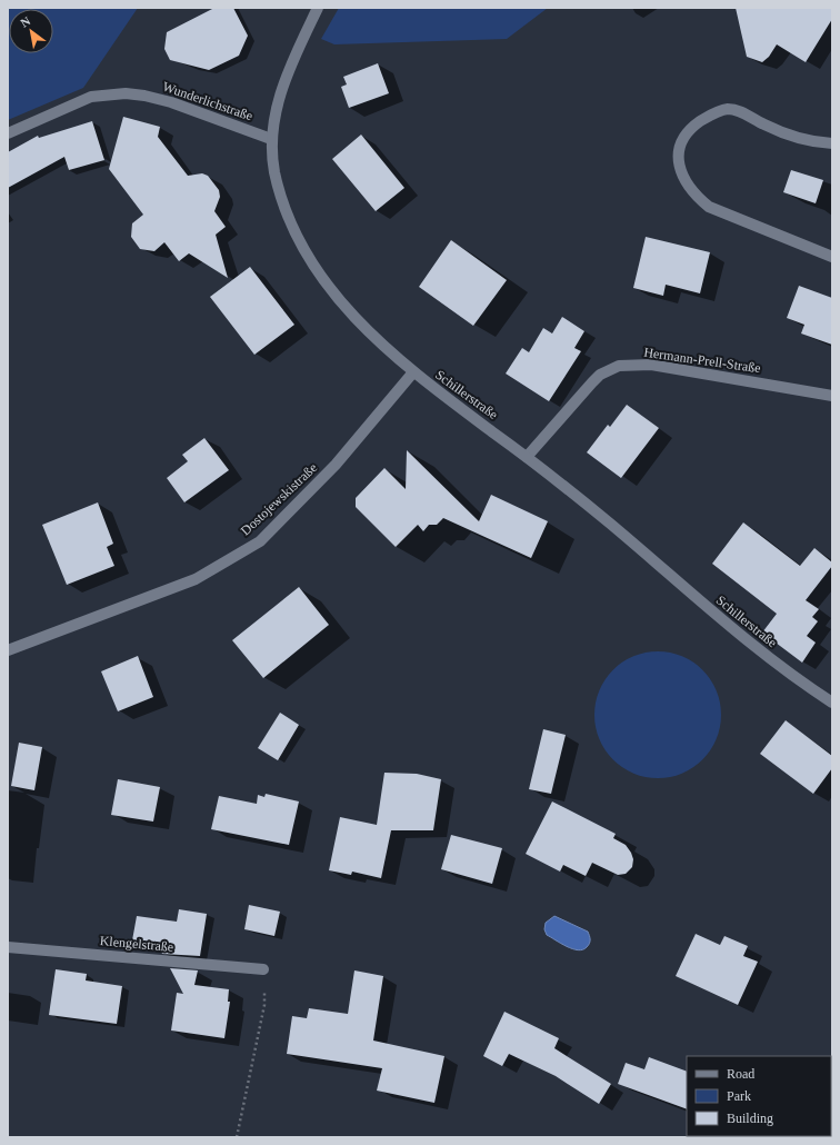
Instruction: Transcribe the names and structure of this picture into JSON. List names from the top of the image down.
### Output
{
  "streets": {
    "street": [
      "Wunderlichstraße",
      "Hermann-Prell-Straße",
      "Schillerstraße",
      "Dostojewskistraße",
      "Klengelstraße"
    ]
  },
  "crossings": [
    ["Wunderlichstraße", "Schillerstraße"],
    ["Hermann-Prell-Straße", "Schillerstraße"],
    ["Schillerstraße", "Dostojewskistraße"]
  ],
  "legend": ["Road", "Park", "Building"],
  "north": "top left"
}
